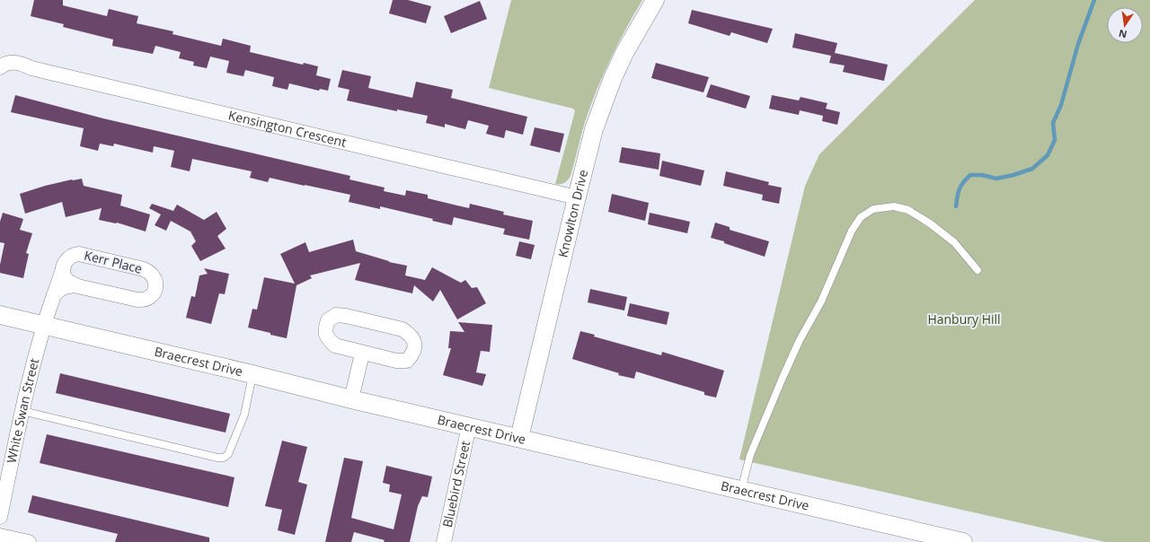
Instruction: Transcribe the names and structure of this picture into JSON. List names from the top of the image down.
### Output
{
  "streets": {
    "street": [
      "Kensington Crescent",
      "Knowlton Drive",
      "Kerr Place",
      "Braecrest Drive",
      "White Swan Street",
      "Bluebird Street"
    ]
  },
  "crossings": [
    ["Kensington Crescent", "Knowlton Drive"],
    ["Knowlton Drive", "Braecrest Drive"],
    ["Kerr Place", "Braecrest Drive"],
    ["Kerr Place", "White Swan Street"],
    ["Braecrest Drive", "White Swan Street"],
    ["Braecrest Drive", "Bluebird Street"]
  ],
  "parks": ["Hanbury Hill"],
  "north": "bottom"
}
